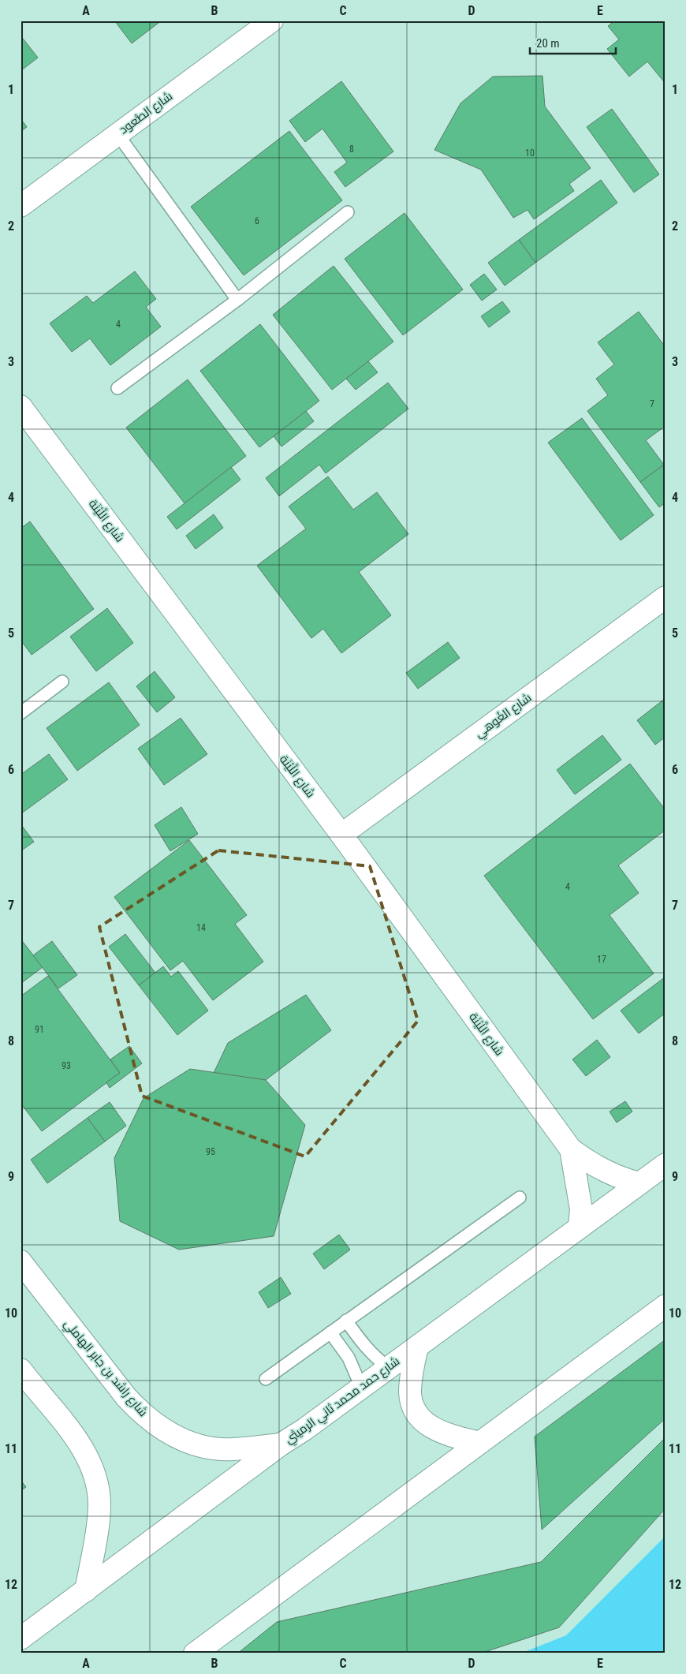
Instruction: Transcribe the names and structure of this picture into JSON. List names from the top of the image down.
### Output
{
  "streets": {
    "street": [
      "شارع الصُّعود",
      "شارع اللَّيْنَة",
      "شارع الغُوهي",
      "شارع راشد بن جابر الهاملي",
      "شارع حمد محمد ثاني الرميثي"
    ]
  },
  "crossings": [
    ["شارع اللَّيْنَة", "شارع الغُوهي"],
    ["شارع اللَّيْنَة", "شارع حمد محمد ثاني الرميثي"],
    ["شارع راشد بن جابر الهاملي", "شارع حمد محمد ثاني الرميثي"]
  ],
  "house_numbers": [
    "8",
    "10",
    "6",
    "4",
    "7",
    "4",
    "14",
    "17",
    "91",
    "93",
    "95"
  ],
  "scale_bar": "20 m",
  "grid": {
    "columns": [
      "A",
      "B",
      "C",
      "D",
      "E"
    ],
    "rows": [
      "1",
      "2",
      "3",
      "4",
      "5",
      "6",
      "7",
      "8",
      "9",
      "10",
      "11",
      "12"
    ]
  }
}
